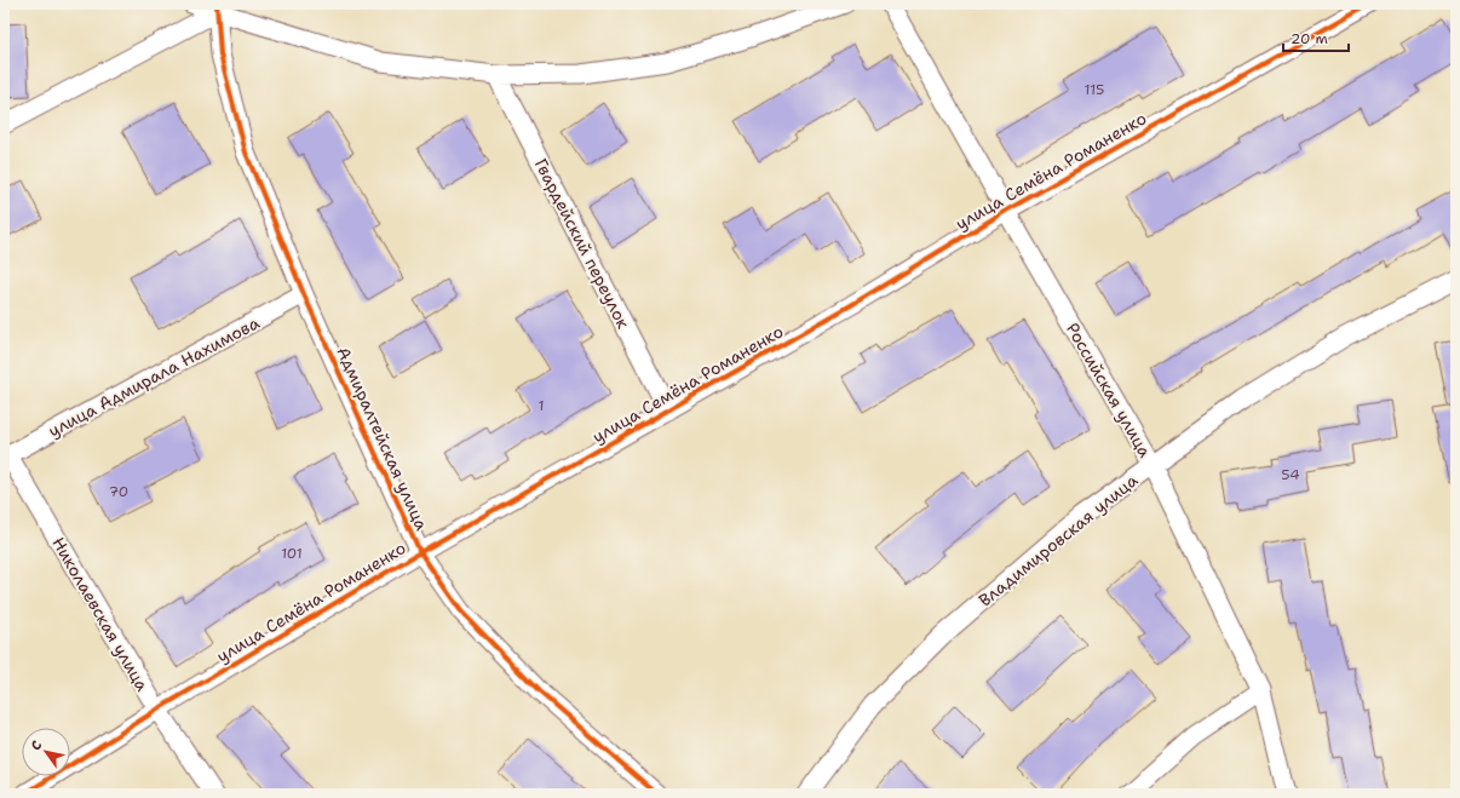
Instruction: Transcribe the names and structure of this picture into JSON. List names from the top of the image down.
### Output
{
  "streets": {
    "street": [
      "улица Семёна Романенко",
      "Гвардейский переулок",
      "улица Адмирала Нахимова",
      "Российская улица",
      "Адмиралтейская улица",
      "Владимировская улица",
      "Николаевская улица"
    ]
  },
  "crossings": [
    ["улица Семёна Романенко", "Гвардейский переулок"],
    ["улица Семёна Романенко", "Российская улица"],
    ["улица Семёна Романенко", "Адмиралтейская улица"],
    ["улица Семёна Романенко", "Николаевская улица"],
    ["улица Адмирала Нахимова", "Адмиралтейская улица"],
    ["улица Адмирала Нахимова", "Николаевская улица"],
    ["Российская улица", "Владимировская улица"]
  ],
  "house_numbers": [
    "115",
    "1",
    "54",
    "70",
    "101"
  ],
  "scale_bar": "20 m",
  "north": "top left"
}
